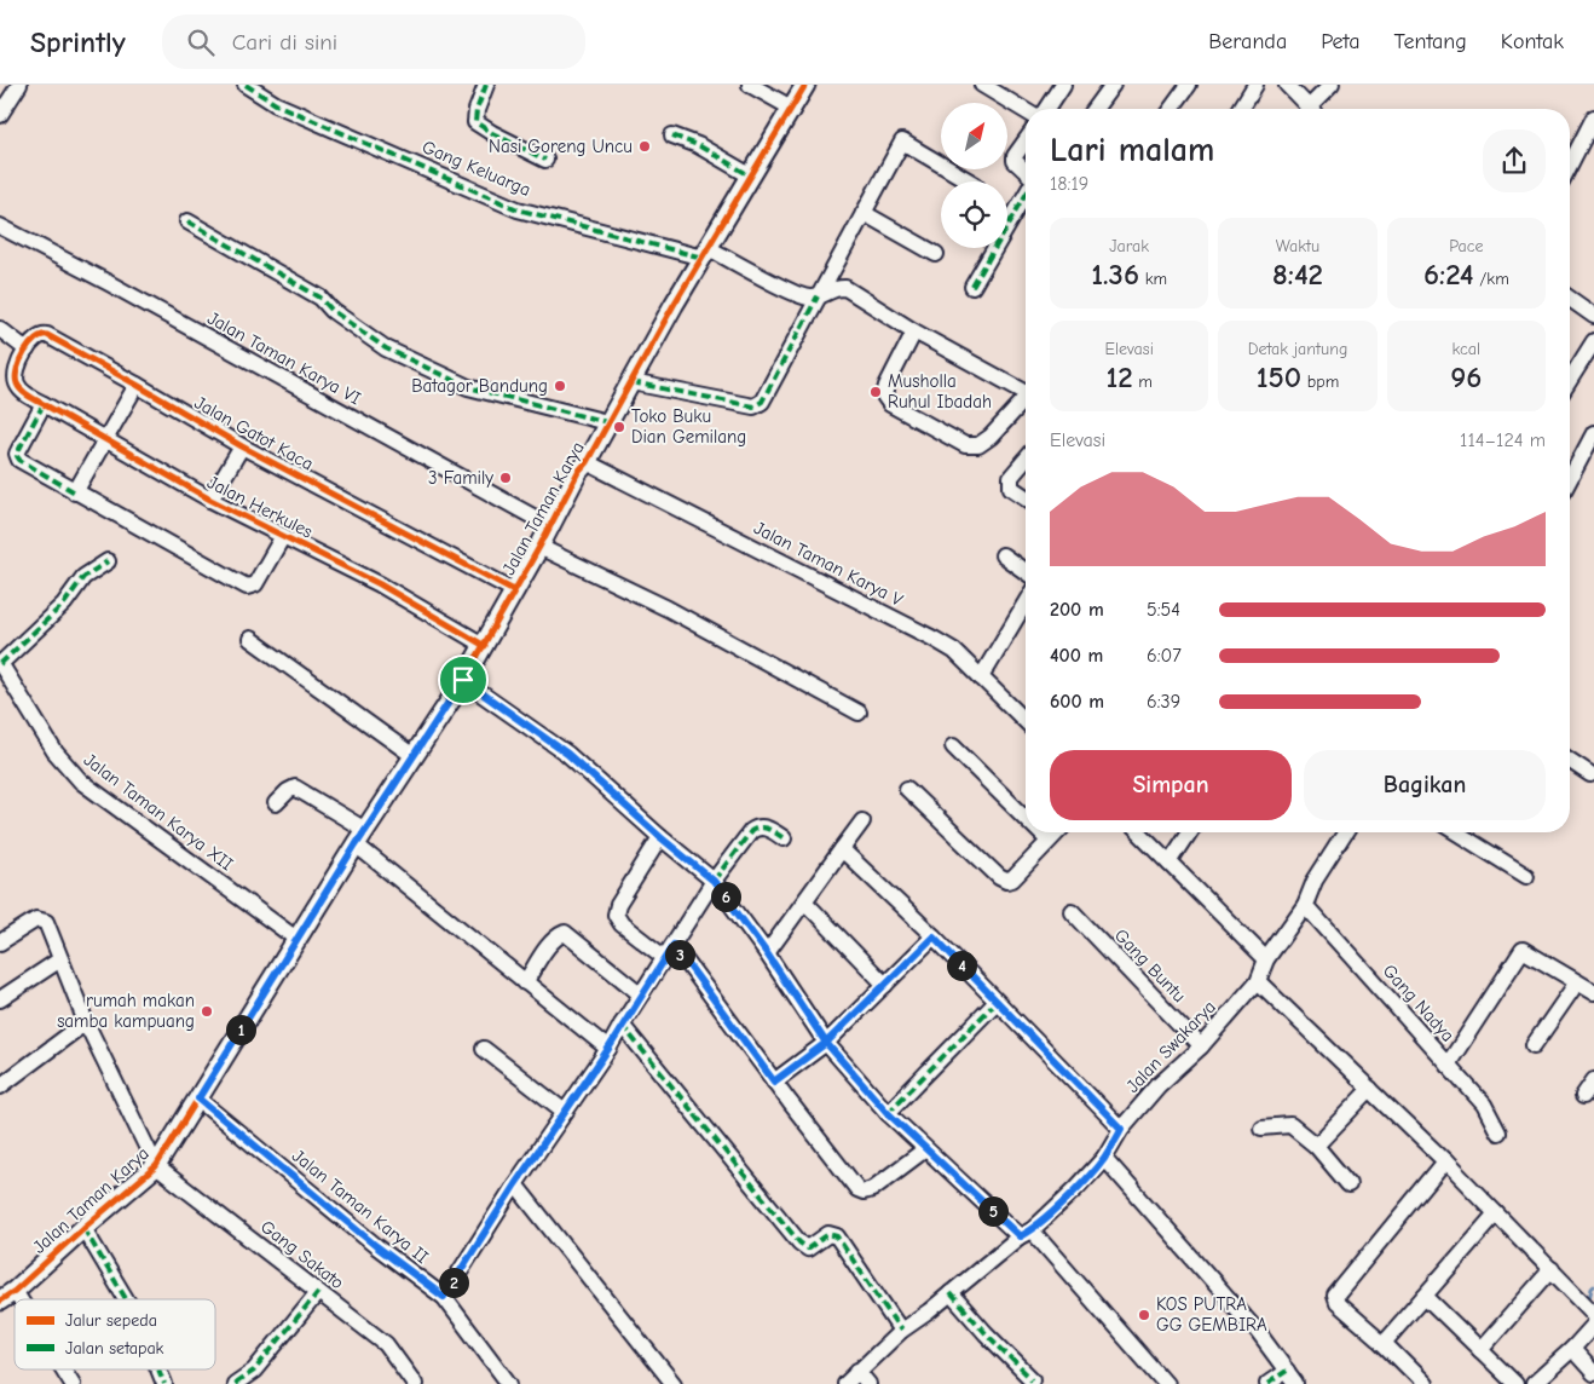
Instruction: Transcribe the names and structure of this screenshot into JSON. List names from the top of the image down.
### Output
{
  "streets": {
    "street": [
      "Gang Keluarga",
      "Jalan Taman Karya VI",
      "Jalan Gatot Kaca",
      "Jalan Herkules",
      "Jalan Taman Karya",
      "Jalan Taman Karya V",
      "Jalan Taman Karya XII",
      "Gang Buntu",
      "Gang Nadya",
      "Jalan Swakarya",
      "Jalan Taman Karya II",
      "Gang Sakato"
    ]
  },
  "crossings": [
    ["Gang Keluarga", "Jalan Taman Karya"],
    ["Jalan Taman Karya VI", "Jalan Taman Karya"],
    ["Jalan Gatot Kaca", "Jalan Herkules"],
    ["Jalan Gatot Kaca", "Jalan Taman Karya"],
    ["Jalan Herkules", "Jalan Taman Karya"],
    ["Jalan Taman Karya", "Jalan Taman Karya V"],
    ["Jalan Taman Karya", "Jalan Taman Karya XII"],
    ["Jalan Taman Karya", "Jalan Taman Karya II"],
    ["Jalan Taman Karya", "Gang Sakato"],
    ["Gang Buntu", "Jalan Swakarya"],
    ["Gang Nadya", "Jalan Swakarya"]
  ],
  "places": [
    "Nasi Goreng Uncu",
    "Batagor Bandung",
    "Musholla Ruhul Ibadah",
    "Toko Buku Dian Gemilang",
    "3 Family",
    "rumah makan samba kampuang",
    "KOS PUTRA GG GEMBIRA"
  ],
  "legend": ["Jalur sepeda", "Jalan setapak"],
  "north": "top right",
  "page": {
    "header": "Sprintly",
    "search": "Cari di sini",
    "nav": [
      "Beranda",
      "Peta",
      "Tentang",
      "Kontak"
    ],
    "heading": ["Lari malam", "18:19"],
    "stats": [
      ["Jarak", "1.36 km"],
      ["Waktu", "8:42"],
      ["Pace", "6:24 /km"],
      ["Elevasi", "12 m"],
      ["Detak jantung", "150 bpm"],
      ["kcal", "96"]
    ],
    "chart": ["Elevasi", "114–124 m"],
    "list": [
      {
        "name": "200 m",
        "note": "5:54"
      },
      {
        "name": "400 m",
        "note": "6:07"
      },
      {
        "name": "600 m",
        "note": "6:39"
      }
    ],
    "buttons": ["Simpan", "Bagikan"],
    "pins": [
      "6",
      "3",
      "4",
      "1",
      "5",
      "2"
    ]
  }
}
